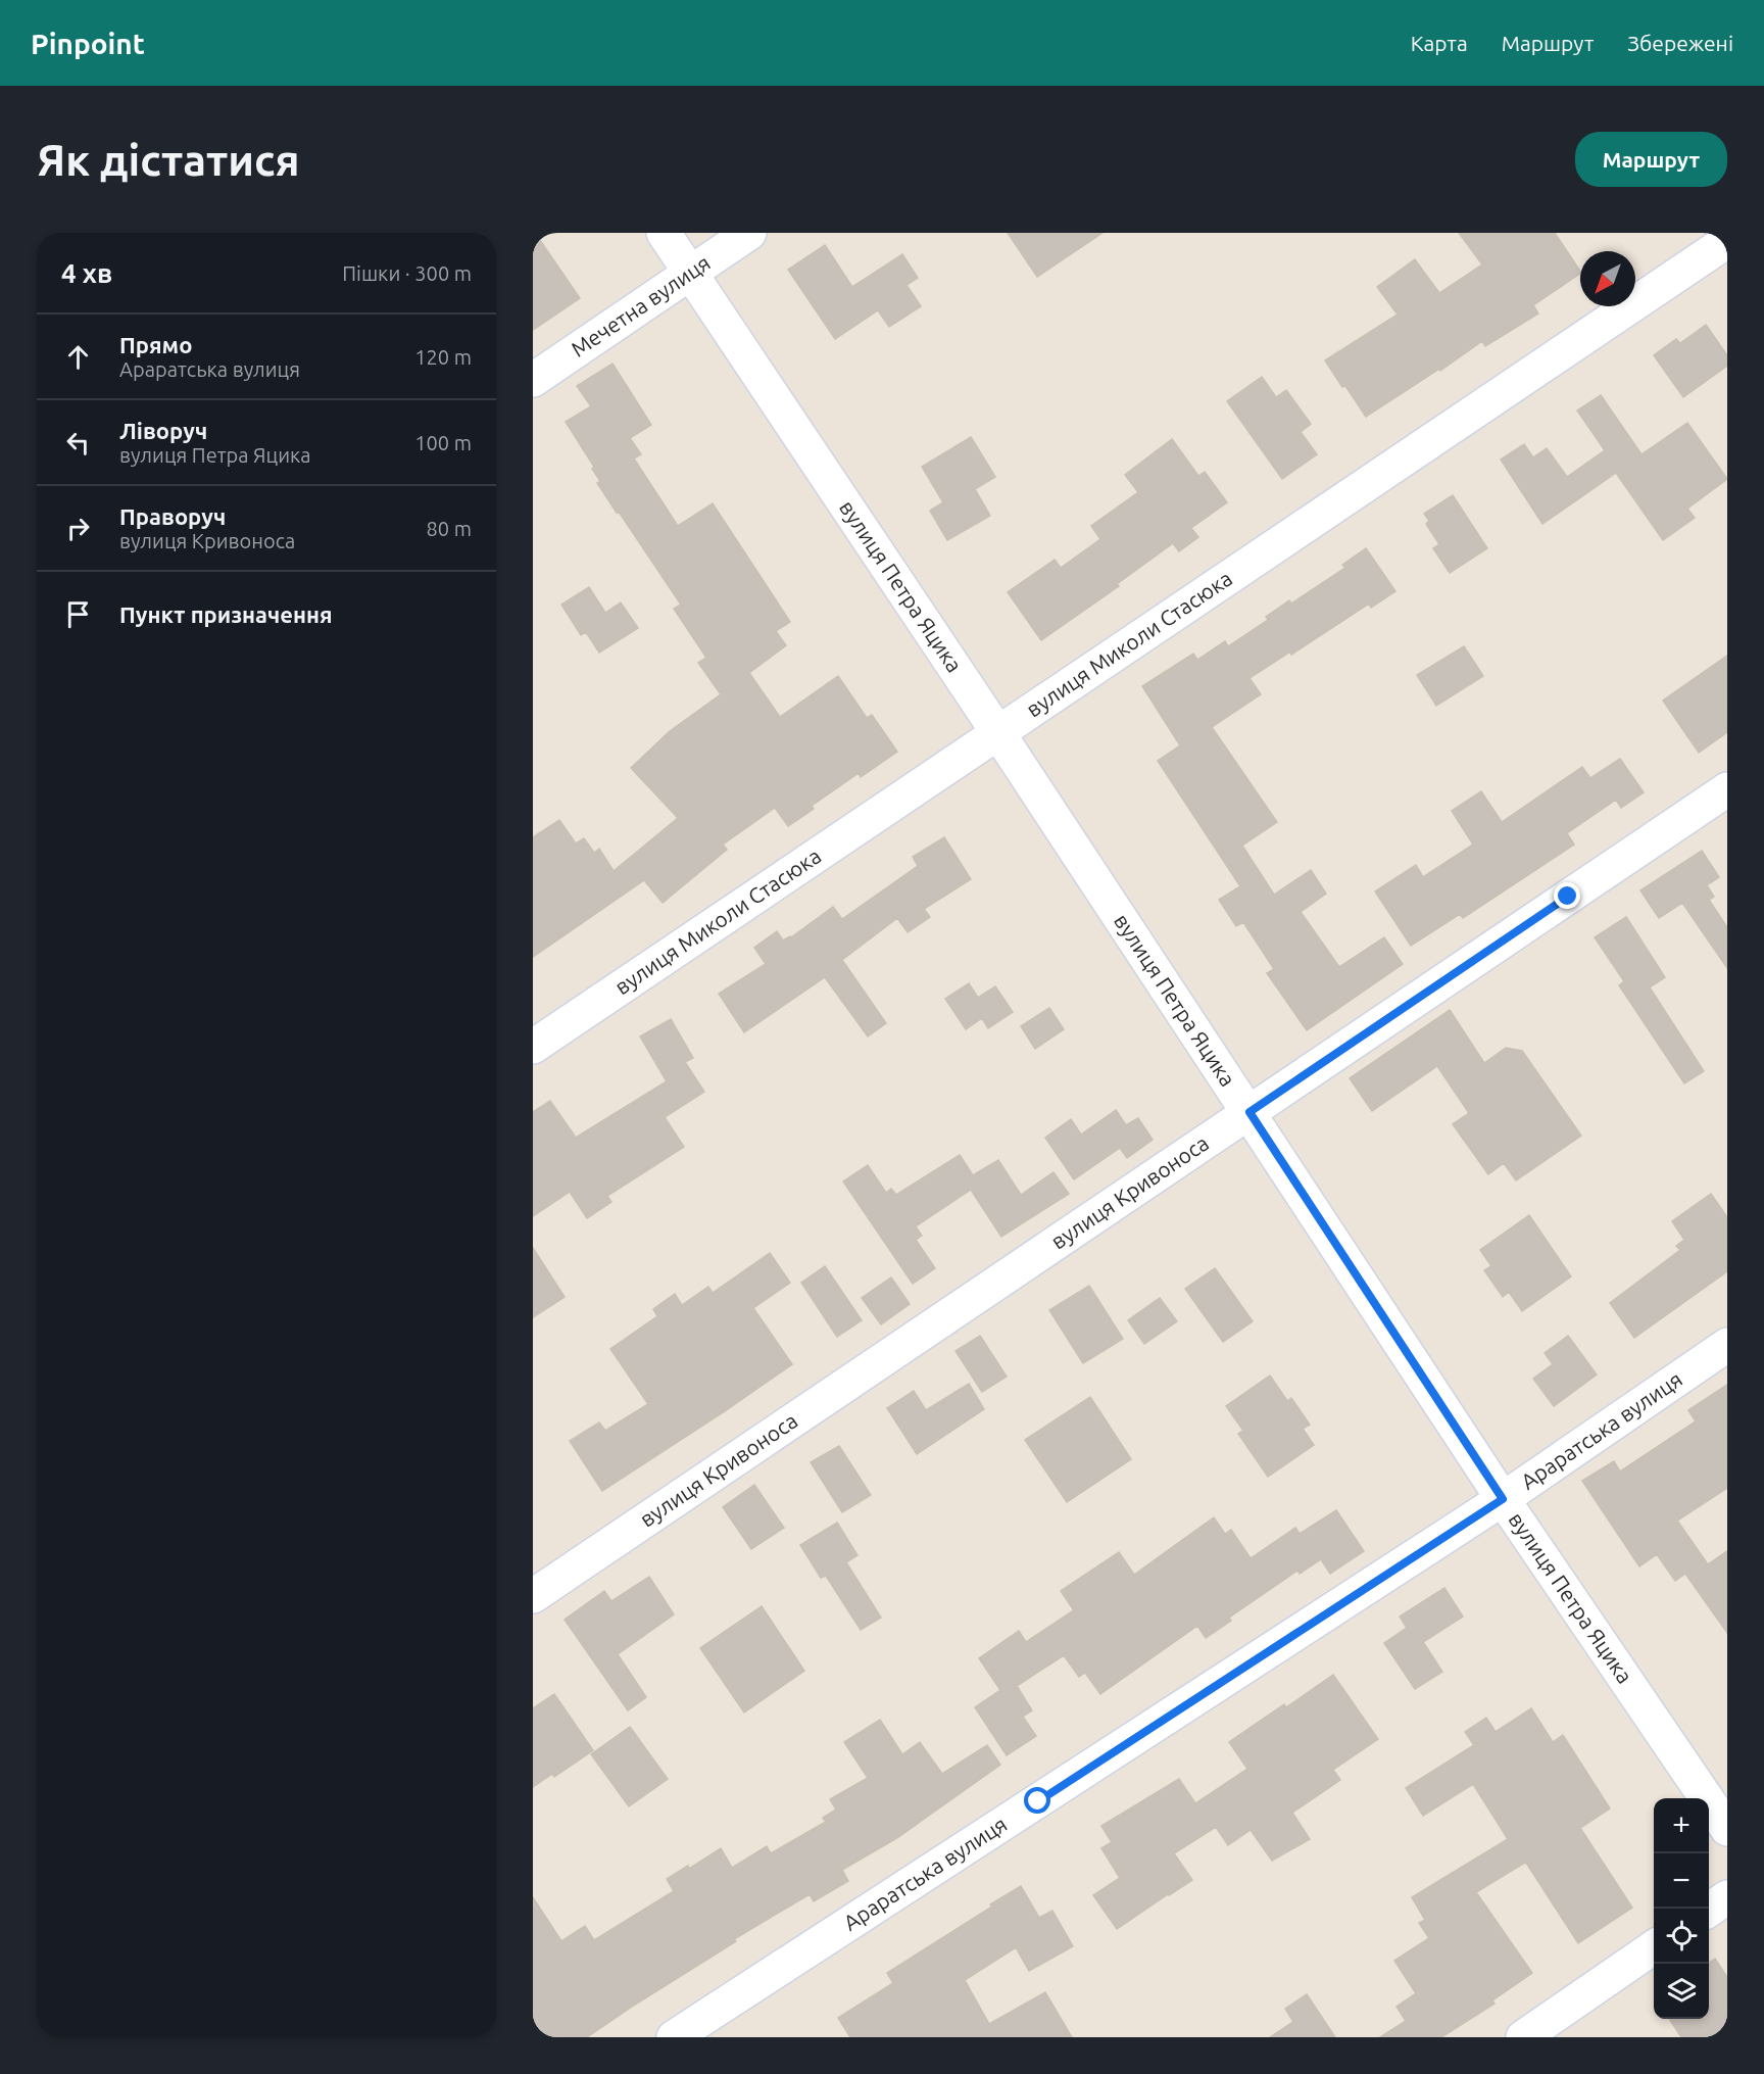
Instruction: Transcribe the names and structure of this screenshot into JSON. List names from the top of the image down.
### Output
{
  "streets": {
    "street": [
      "Мечетна вулиця",
      "вулиця Петра Яцика",
      "вулиця Миколи Стасюка",
      "вулиця Кривоноса",
      "Араратська вулиця"
    ]
  },
  "crossings": [
    ["Мечетна вулиця", "вулиця Петра Яцика"],
    ["вулиця Петра Яцика", "вулиця Миколи Стасюка"],
    ["вулиця Петра Яцика", "вулиця Кривоноса"],
    ["вулиця Петра Яцика", "Араратська вулиця"]
  ],
  "north": "bottom left",
  "page": {
    "header": "Pinpoint",
    "nav": ["Карта", "Маршрут", "Збережені"],
    "buttons": "Маршрут",
    "title": "Як дістатися",
    "heading": ["4 хв", "Пішки · 300 m"],
    "list": [
      ["Прямо", "Араратська вулиця", "120 m"],
      ["Ліворуч", "вулиця Петра Яцика", "100 m"],
      ["Праворуч", "вулиця Кривоноса", "80 m"],
      "Пункт призначення"
    ],
    "map_buttons": ["+", "−"]
  }
}
